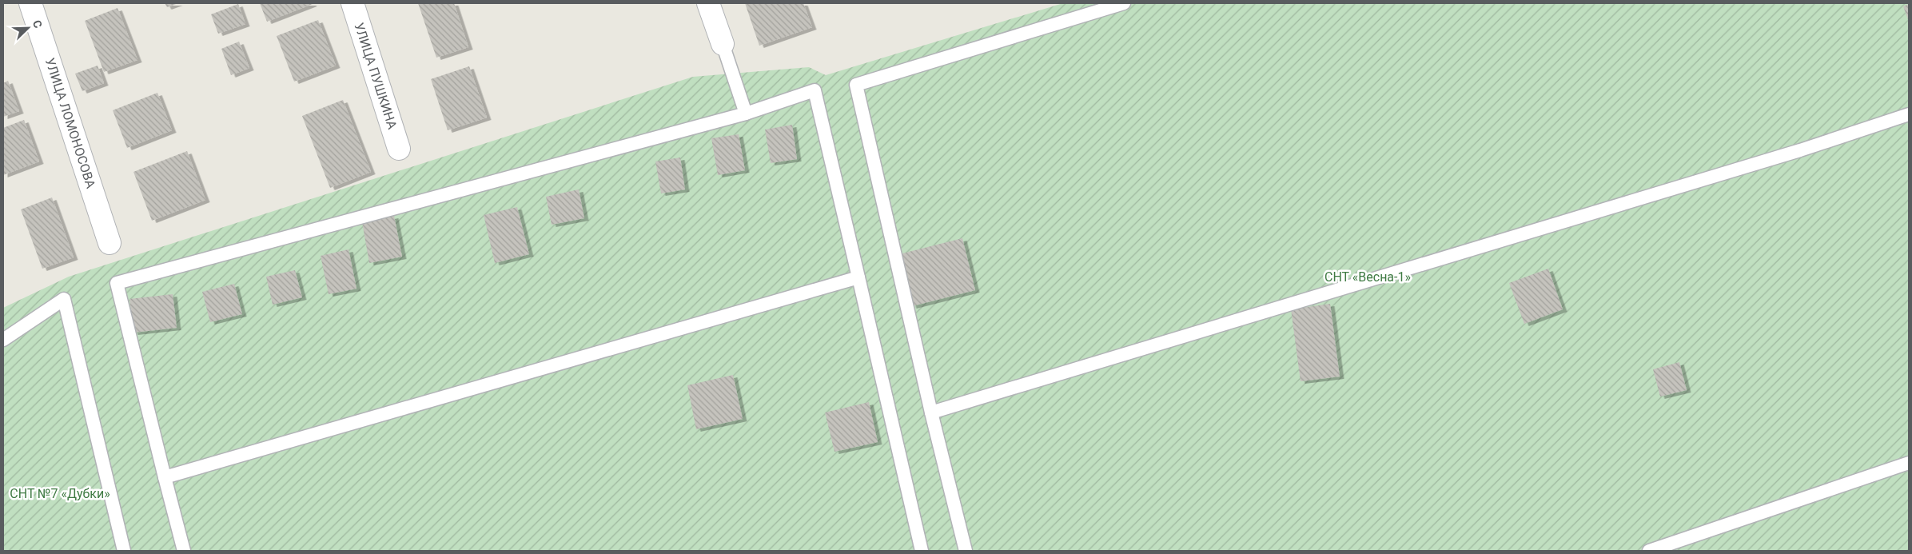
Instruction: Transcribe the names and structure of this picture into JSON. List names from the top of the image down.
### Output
{
  "streets": {
    "street": ["УЛИЦА ПУШКИНА", "УЛИЦА ЛОМОНОСОВА"]
  },
  "parks": ["СНТ «Весна-1»", "СНТ №7 «Дубки»"],
  "north": "top right"
}
